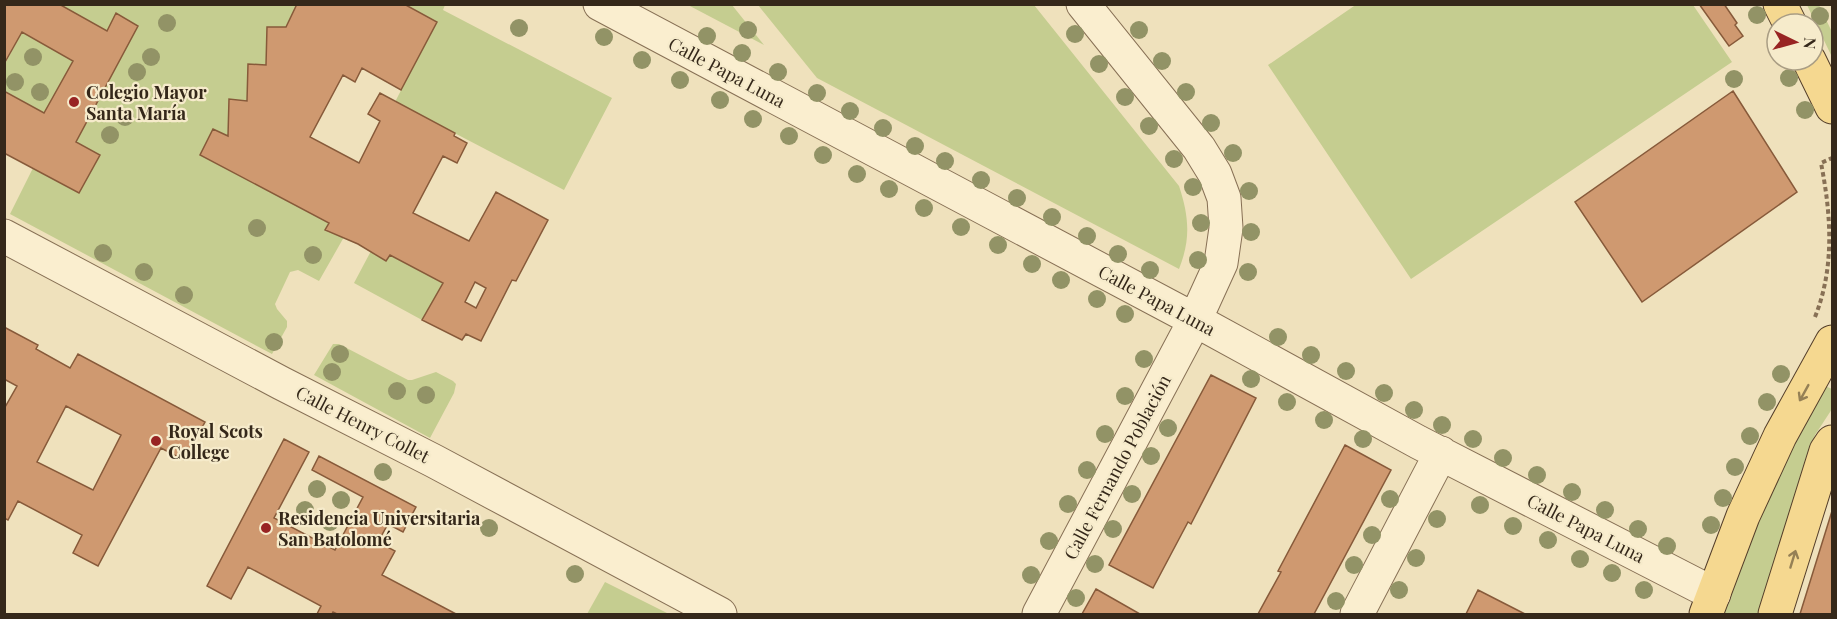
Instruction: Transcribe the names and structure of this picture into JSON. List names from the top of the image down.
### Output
{
  "streets": {
    "street": ["Calle Papa Luna", "Calle Henry Collet", "Calle Fernando Población"]
  },
  "crossings": [
    ["Calle Papa Luna", "Calle Fernando Población"]
  ],
  "places": ["Colegio Mayor Santa María", "Royal Scots College", "Residencia Universitaria San Batolomé"],
  "north": "right"
}
